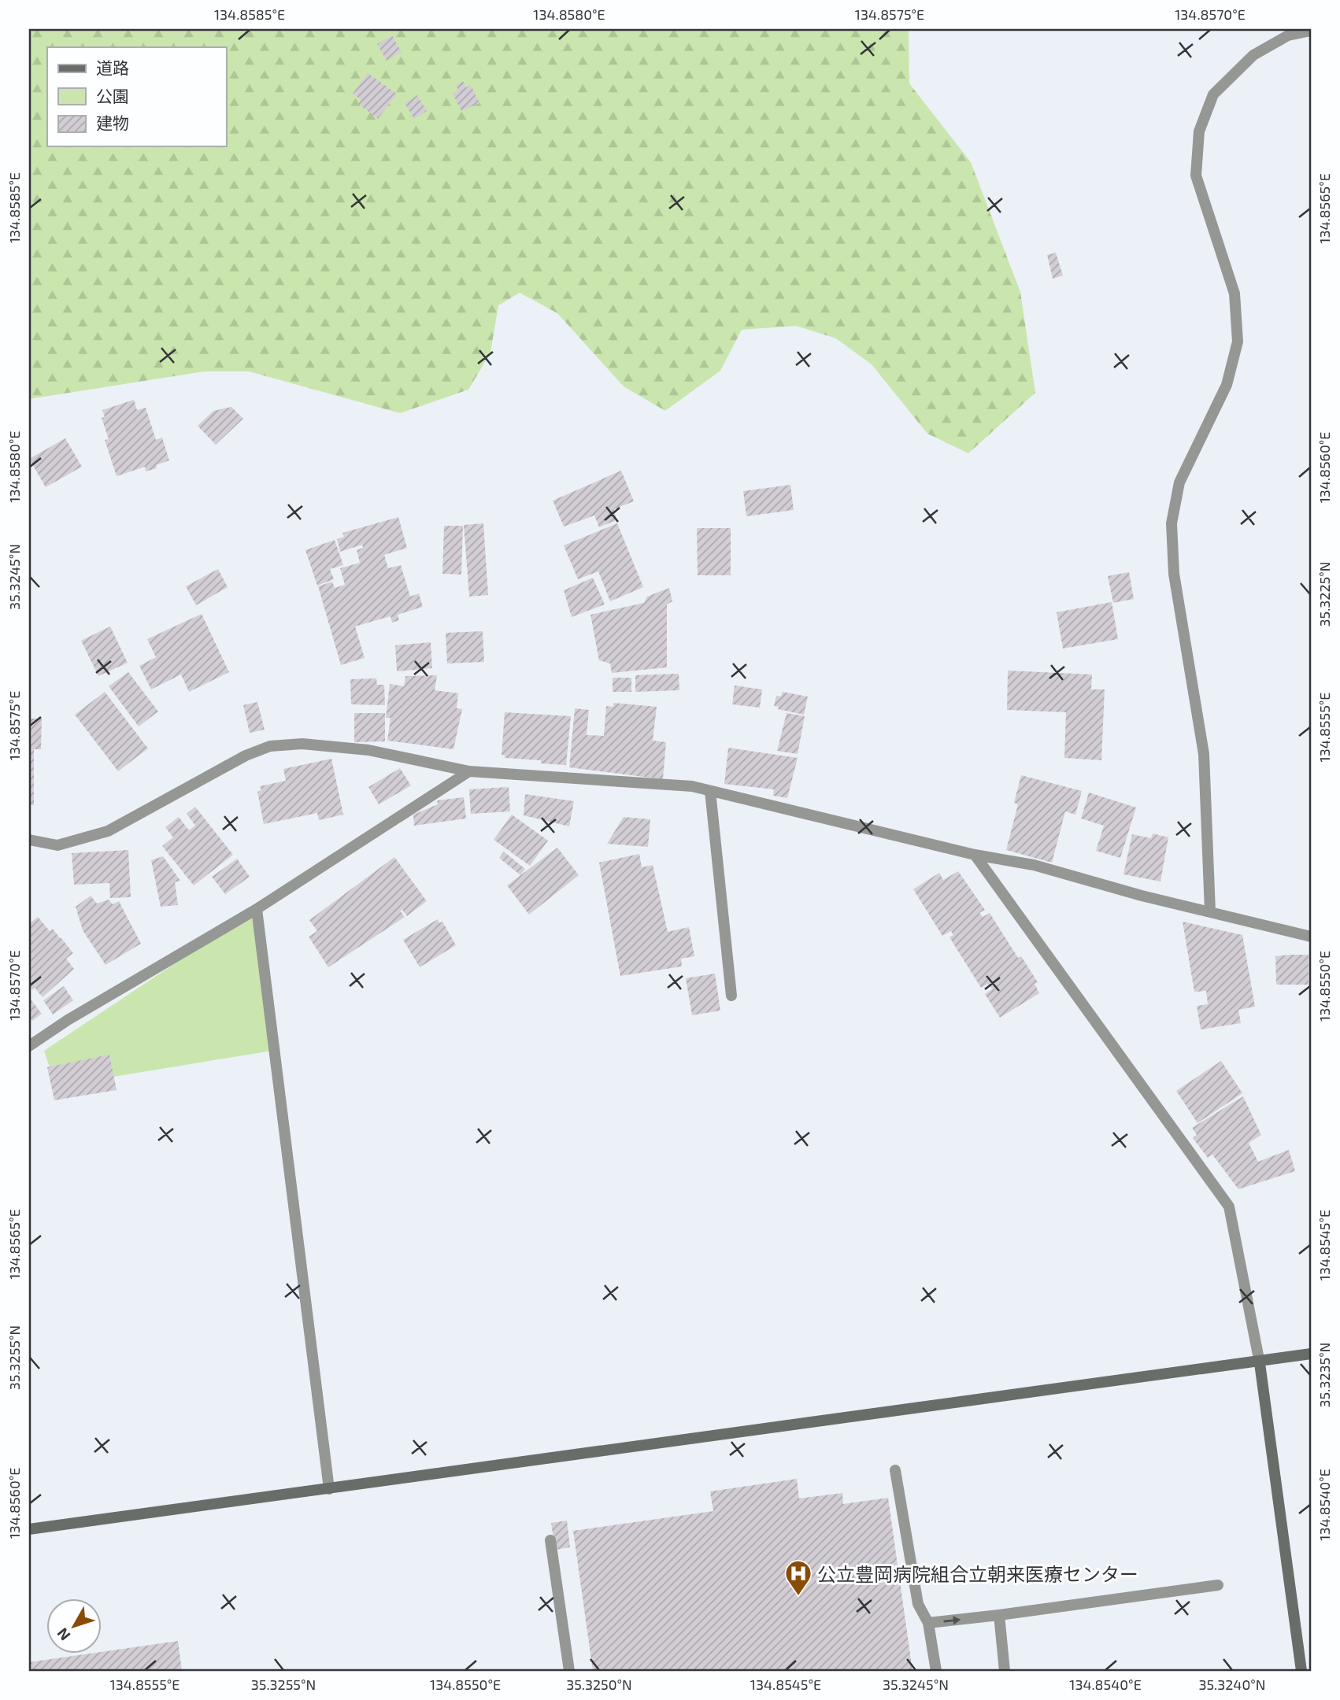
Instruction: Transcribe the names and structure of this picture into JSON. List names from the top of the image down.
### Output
{
  "places": {
    "hospital": ["公立豊岡病院組合立朝来医療センター"]
  },
  "legend": ["道路", "公園", "建物"],
  "north": "bottom left",
  "coordinates": [
    "134.8585°E",
    "134.8580°E",
    "134.8575°E",
    "134.8570°E",
    "134.8565°E",
    "134.8560°E",
    "35.3245°N",
    "35.3225°N",
    "134.8555°E",
    "134.8550°E",
    "134.8545°E",
    "35.3255°N",
    "35.3235°N",
    "134.8540°E",
    "35.3250°N",
    "35.3240°N"
  ]
}
